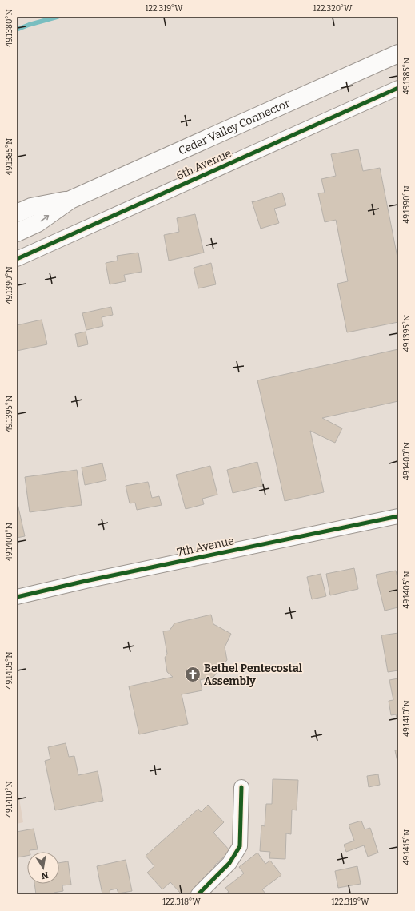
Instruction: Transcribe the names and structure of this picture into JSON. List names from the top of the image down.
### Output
{
  "streets": {
    "main road": ["Cedar Valley Connector"],
    "street": ["6th Avenue", "7th Avenue"]
  },
  "places": {
    "church": ["Bethel Pentecostal Assembly"]
  },
  "north": "bottom",
  "coordinates": [
    "122.319°W",
    "122.320°W",
    "49.1380°N",
    "49.1385°N",
    "49.1390°N",
    "49.1395°N",
    "49.1400°N",
    "49.1405°N",
    "49.1410°N",
    "49.1415°N",
    "122.318°W"
  ]
}
